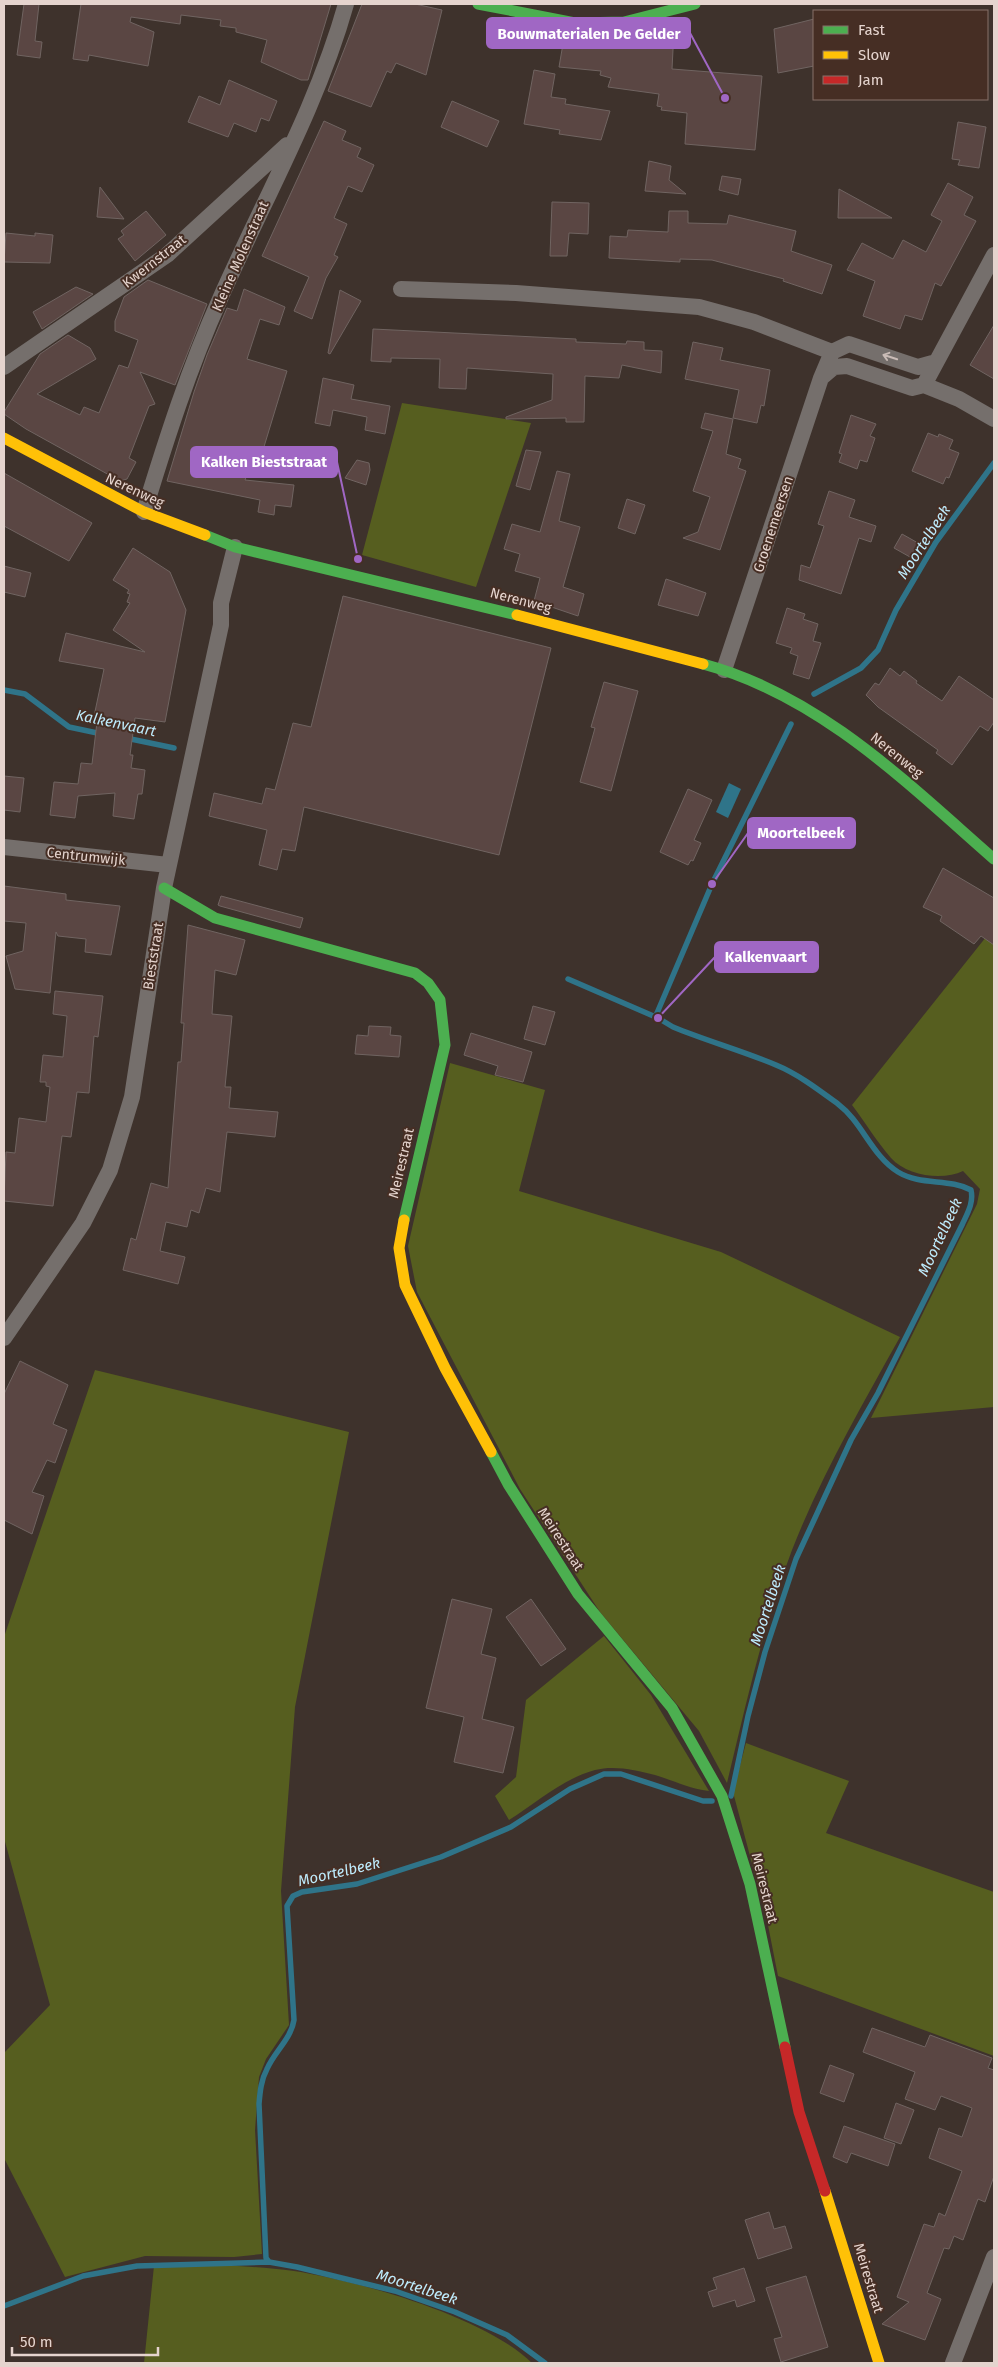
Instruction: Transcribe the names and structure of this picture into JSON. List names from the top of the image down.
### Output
{
  "streets": {
    "street": [
      "Kleine Molenstraat",
      "Kwernstraat",
      "Nerenweg",
      "Groenemeersen",
      "Centrumwijk",
      "Bieststraat",
      "Meirestraat"
    ]
  },
  "crossings": [
    ["Kleine Molenstraat", "Kwernstraat"],
    ["Kleine Molenstraat", "Nerenweg"],
    ["Nerenweg", "Groenemeersen"],
    ["Nerenweg", "Bieststraat"],
    ["Centrumwijk", "Bieststraat"],
    ["Bieststraat", "Meirestraat"]
  ],
  "water": ["Moortelbeek", "Kalkenvaart"],
  "places": [
    "Bouwmaterialen De Gelder",
    "Kalken Bieststraat",
    "Moortelbeek",
    "Kalkenvaart"
  ],
  "legend": ["Fast", "Slow", "Jam"],
  "scale_bar": "50 m"
}
